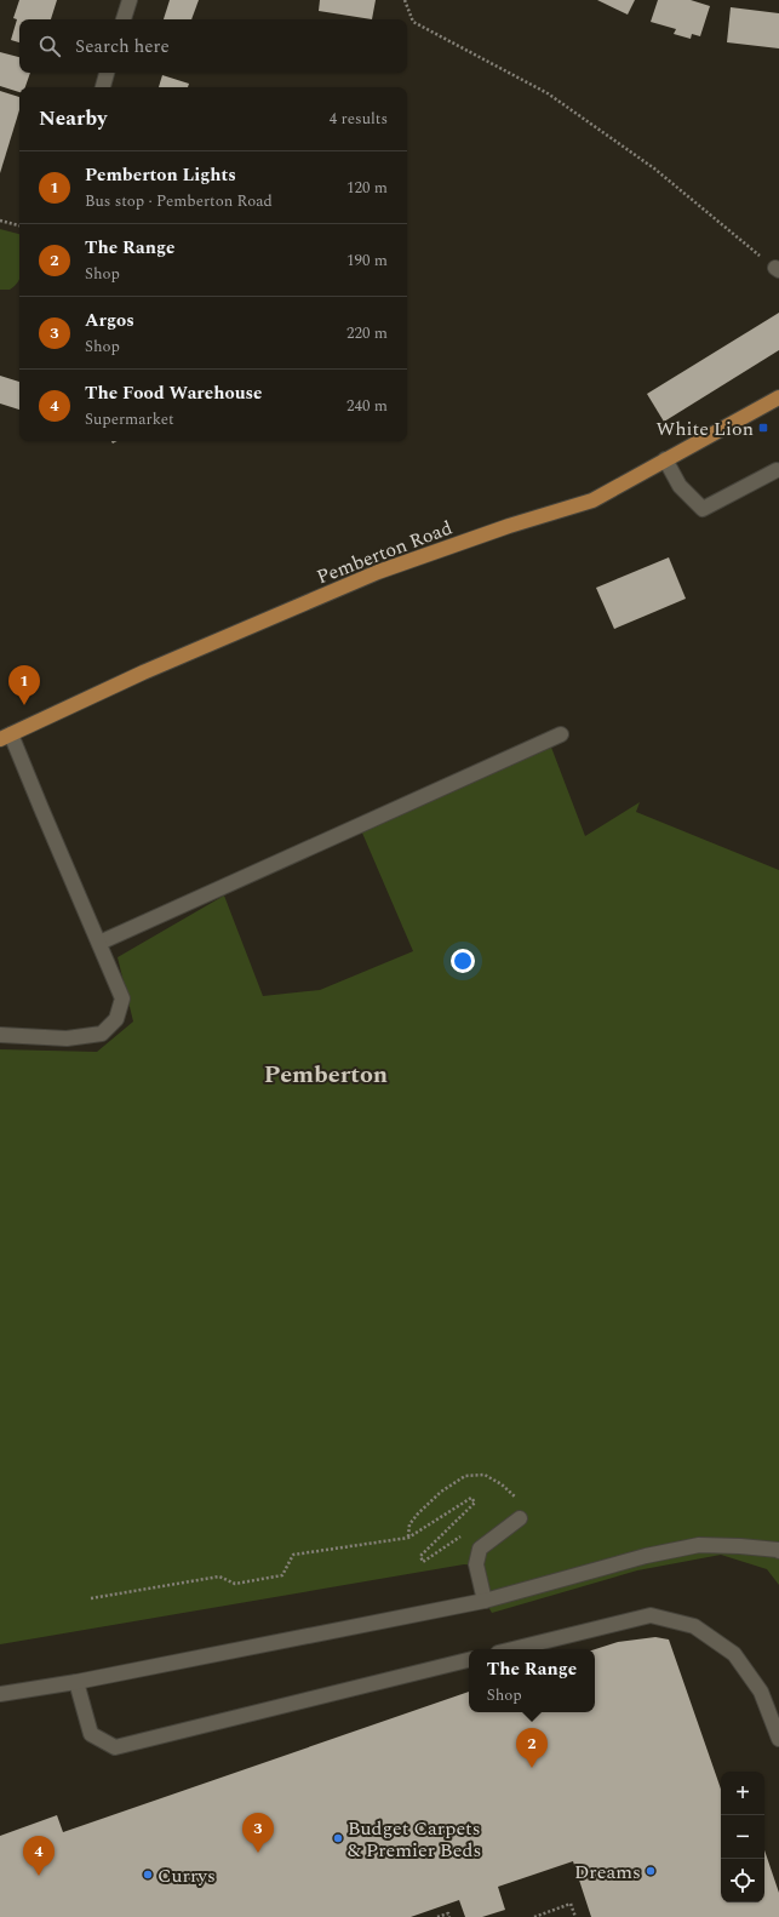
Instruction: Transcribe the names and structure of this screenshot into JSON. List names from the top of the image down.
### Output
{
  "streets": {
    "main road": ["Pemberton Road"]
  },
  "districts": ["Pemberton"],
  "places": {
    "transit": ["White Lion"],
    "other": ["Budget Carpets & Premier Beds", "Dreams", "Currys"]
  },
  "page": {
    "search": "Search here",
    "heading": ["Nearby", "4 results"],
    "list": [
      {
        "mark": "1",
        "name": "Pemberton Lights",
        "note": "Bus stop · Pemberton Road",
        "value": "120 m"
      },
      {
        "mark": "2",
        "name": "The Range",
        "note": "Shop",
        "value": "190 m"
      },
      {
        "mark": "3",
        "name": "Argos",
        "note": "Shop",
        "value": "220 m"
      },
      {
        "mark": "4",
        "name": "The Food Warehouse",
        "note": "Supermarket",
        "value": "240 m"
      }
    ],
    "pins": [
      "1",
      "2",
      "3",
      "4"
    ],
    "popup": ["The Range", "Shop"],
    "map_buttons": ["+", "−"]
  }
}
